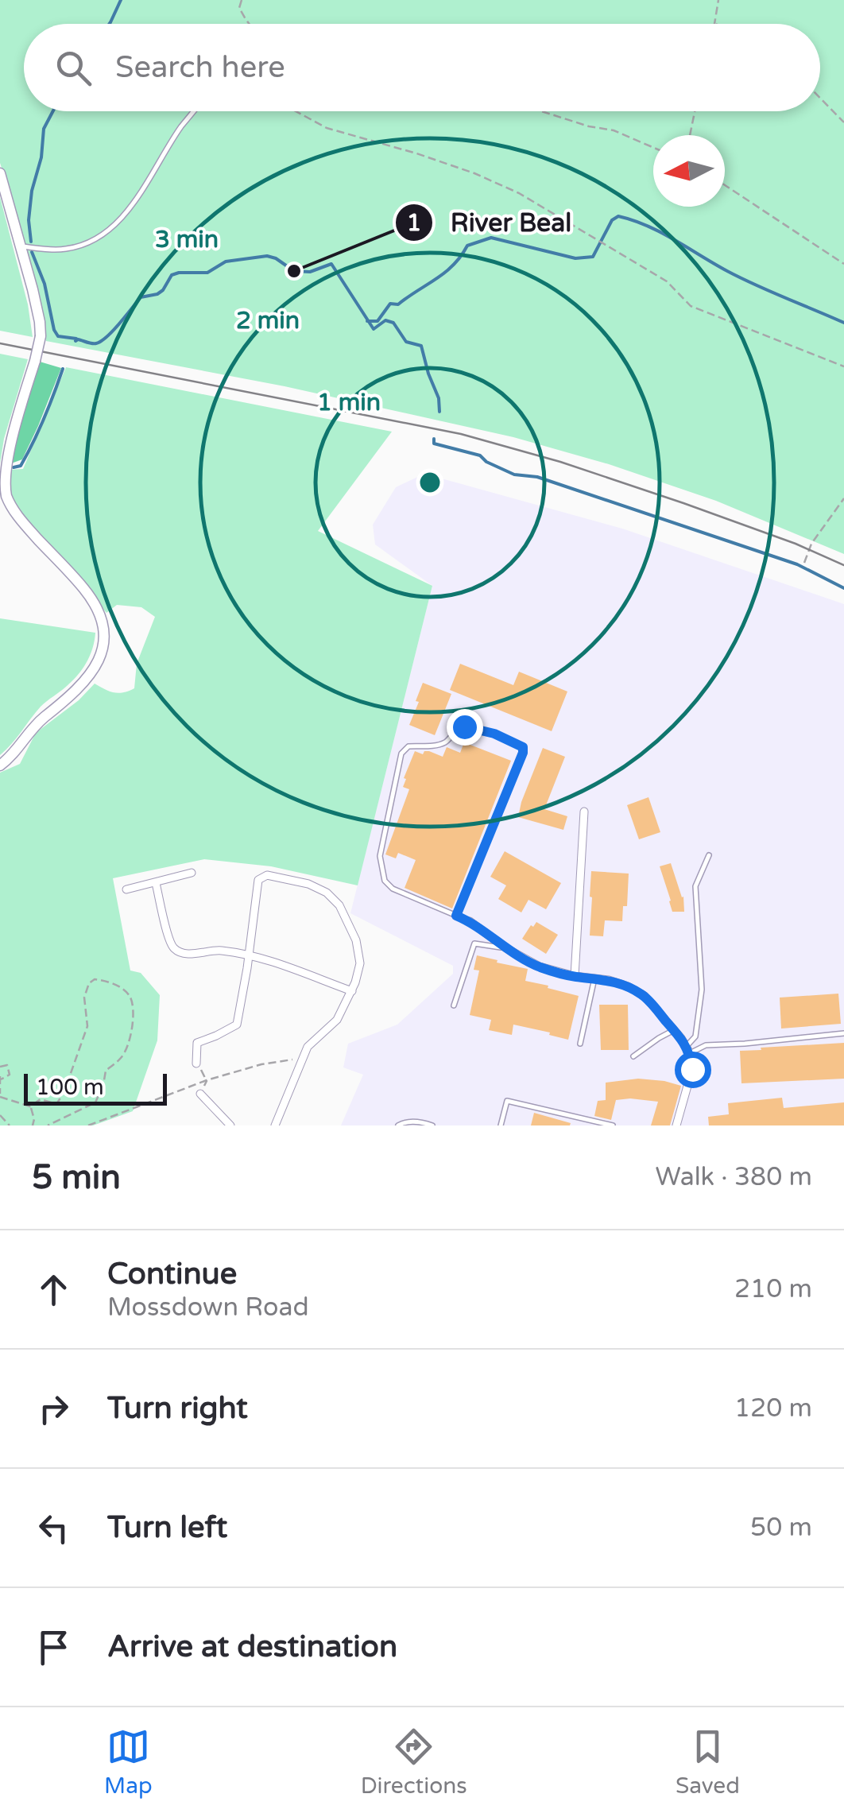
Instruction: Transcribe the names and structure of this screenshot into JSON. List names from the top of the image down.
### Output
{
  "places": ["River Beal"],
  "scale_bar": "100 m",
  "north": "left",
  "page": {
    "search": "Search here",
    "scale": "100 m",
    "heading": ["5 min", "Walk · 380 m"],
    "list": [
      ["Continue", "Mossdown Road", "210 m"],
      ["Turn right", "120 m"],
      ["Turn left", "50 m"],
      "Arrive at destination"
    ],
    "nav": ["Map", "Directions", "Saved"]
  },
  "rings": ["3 min", "2 min", "1 min"]
}
